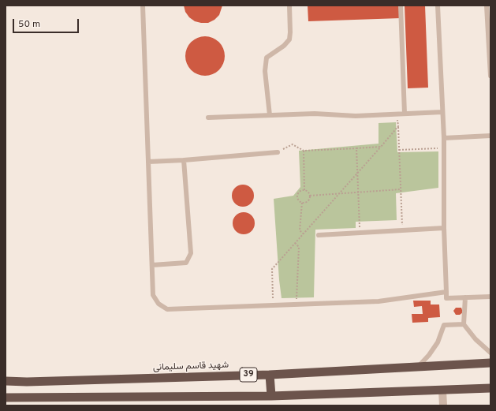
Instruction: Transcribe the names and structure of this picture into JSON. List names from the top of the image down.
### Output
{
  "streets": {
    "highway": ["شهید قاسم سلیمانی", "39"]
  },
  "scale_bar": "50 m"
}
